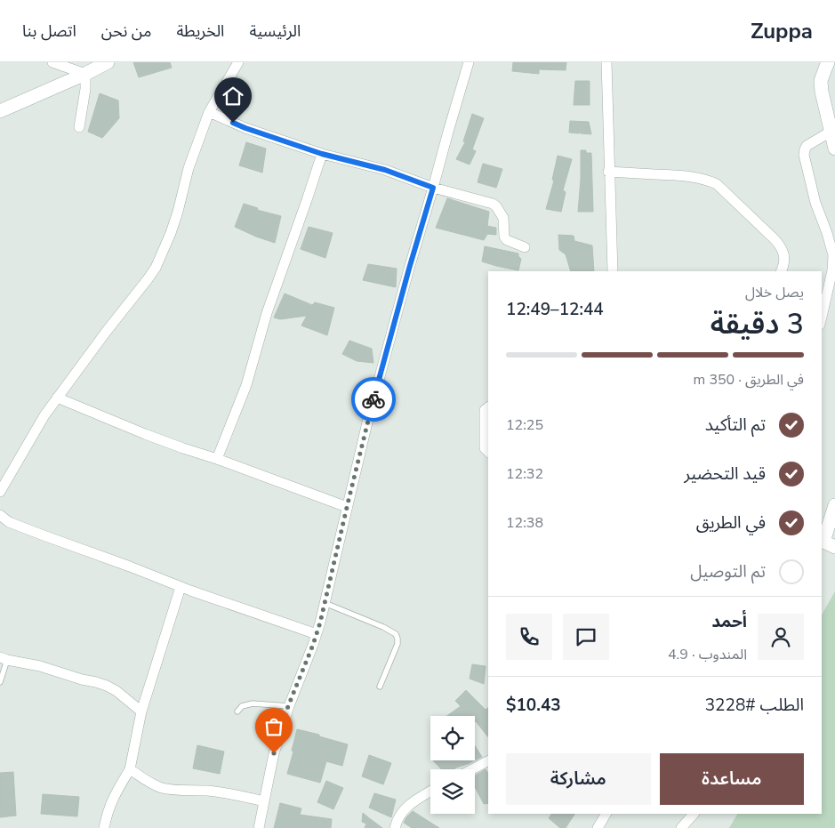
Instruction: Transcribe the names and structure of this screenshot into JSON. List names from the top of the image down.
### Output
{
  "page": {
    "header": "Zuppa",
    "nav": [
      "الرئيسية",
      "الخريطة",
      "من نحن",
      "اتصل بنا"
    ],
    "heading": ["3 دقيقة", "يصل خلال", "12:44–12:49"],
    "panel": [
      "أحمد",
      "المندوب · 4.9",
      "الطلب #3228",
      "$10.43"
    ],
    "bar": "في الطريق · 350 m",
    "list": [
      ["تم التأكيد", "12:25"],
      ["قيد التحضير", "12:32"],
      ["في الطريق", "12:38"],
      "تم التوصيل"
    ],
    "buttons": ["مساعدة", "مشاركة"]
  }
}
